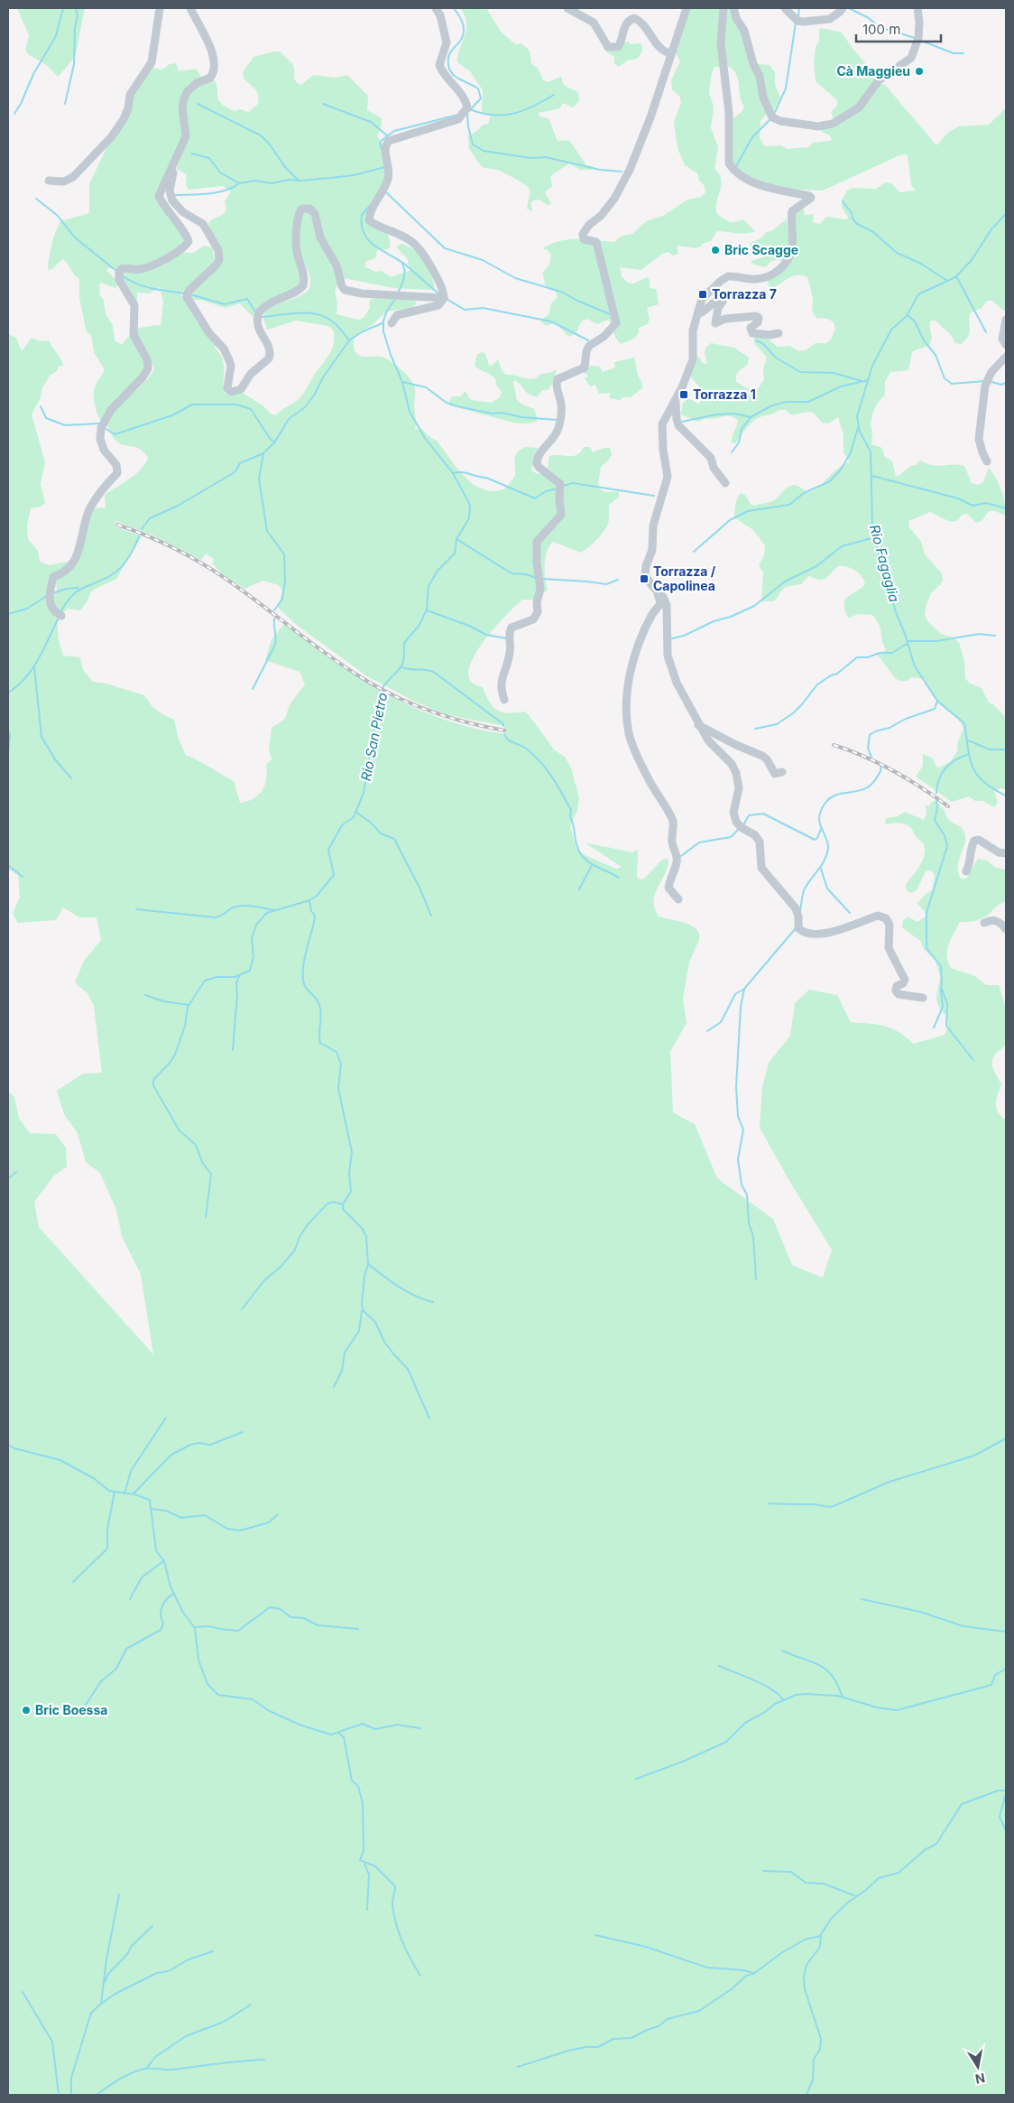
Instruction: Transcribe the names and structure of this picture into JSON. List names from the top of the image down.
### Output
{
  "water": ["Rio Fagaglia", "Rio San Pietro"],
  "places": {
    "other": ["Cà Maggieu", "Bric Scagge", "Bric Boessa"],
    "transit": ["Torrazza 7", "Torrazza 1", "Torrazza / Capolinea"]
  },
  "scale_bar": "100 m",
  "north": "bottom"
}
